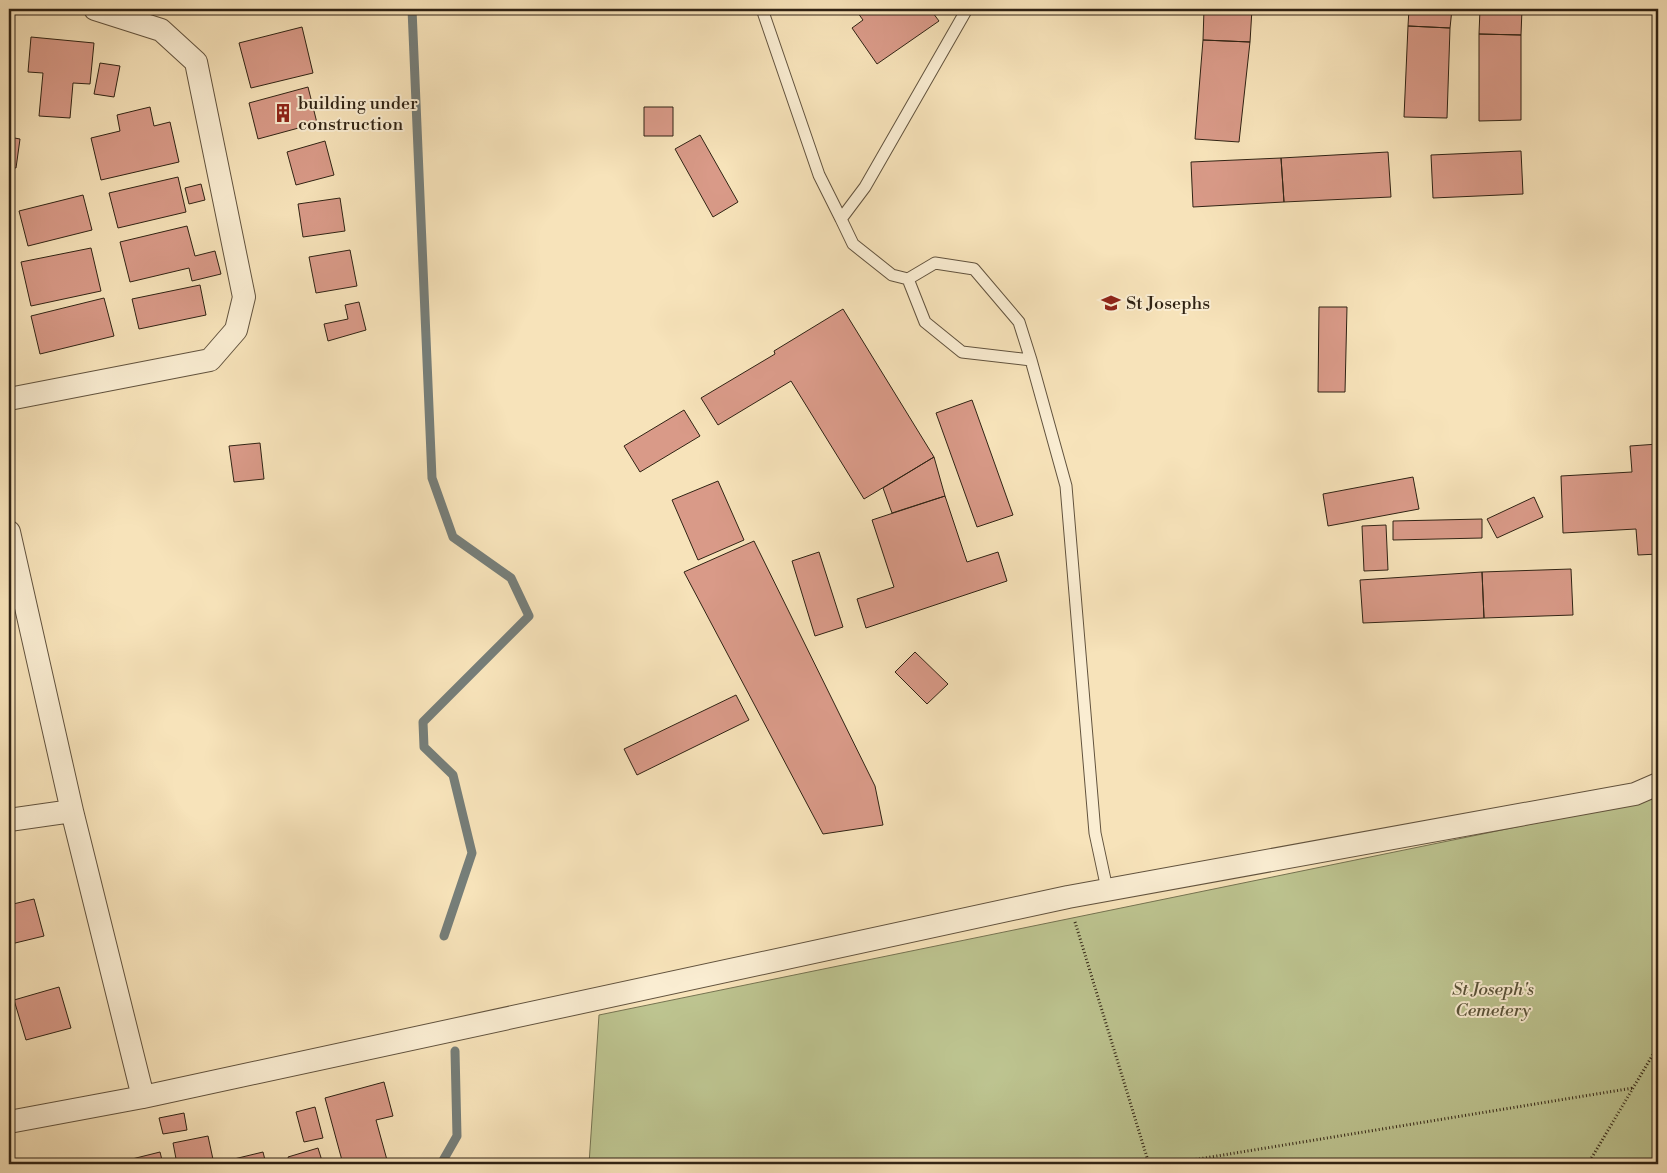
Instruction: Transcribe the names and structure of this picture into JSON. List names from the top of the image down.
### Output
{
  "parks": ["St Joseph's Cemetery"],
  "places": {
    "building": ["building under construction"],
    "school or university": ["St Josephs"]
  }
}
